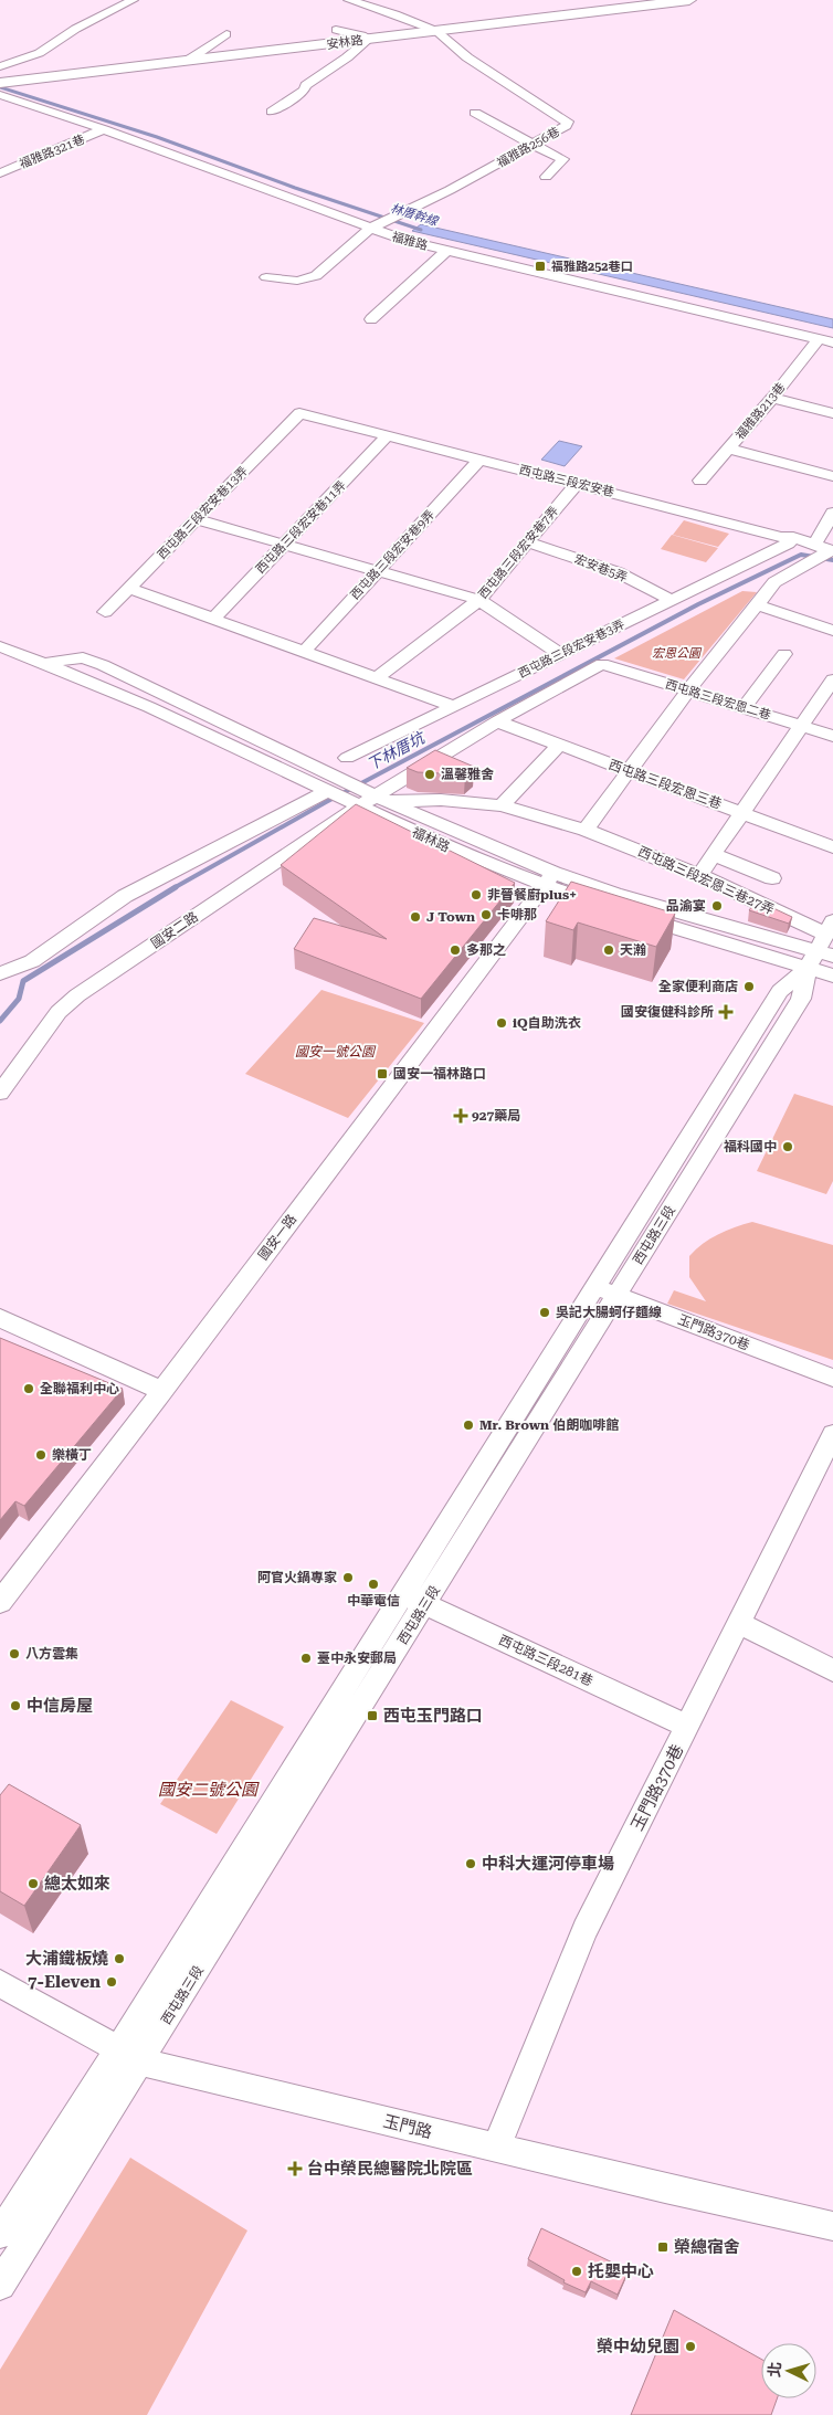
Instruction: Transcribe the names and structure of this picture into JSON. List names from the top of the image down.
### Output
{
  "streets": {
    "main road": ["安林路"],
    "street": [
      "福雅路256巷",
      "福雅路321巷",
      "福雅路",
      "福雅路213巷",
      "西屯路三段宏安巷",
      "西屯路三段宏安巷13弄",
      "西屯路三段宏安巷11弄",
      "西屯路三段宏安巷7弄",
      "西屯路三段宏安巷9弄",
      "宏安巷5弄",
      "西屯路三段宏安巷3弄",
      "西屯路三段宏恩二巷",
      "西屯路三段宏恩三巷",
      "福林路",
      "西屯路三段宏恩三巷27弄",
      "國安二路",
      "西屯路三段",
      "國安一路",
      "玉門路370巷",
      "西屯路三段281巷",
      "玉門路"
    ]
  },
  "crossings": [
    ["安林路", "福雅路256巷"],
    ["福雅路256巷", "福雅路"],
    ["福雅路321巷", "福雅路"],
    ["福雅路", "福雅路213巷"],
    ["西屯路三段宏安巷", "西屯路三段宏安巷13弄"],
    ["西屯路三段宏安巷", "西屯路三段宏安巷11弄"],
    ["西屯路三段宏安巷", "西屯路三段宏安巷7弄"],
    ["西屯路三段宏安巷", "西屯路三段宏安巷9弄"],
    ["西屯路三段宏安巷", "西屯路三段宏安巷3弄"],
    ["西屯路三段宏安巷7弄", "宏安巷5弄"],
    ["宏安巷5弄", "西屯路三段宏安巷3弄"],
    ["西屯路三段宏恩二巷", "國安二路"],
    ["西屯路三段宏恩三巷", "國安二路"],
    ["福林路", "西屯路三段宏恩三巷27弄"],
    ["福林路", "國安二路"],
    ["福林路", "西屯路三段"],
    ["福林路", "國安一路"],
    ["西屯路三段宏恩三巷27弄", "國安二路"],
    ["西屯路三段宏恩三巷27弄", "西屯路三段"],
    ["西屯路三段", "玉門路370巷"],
    ["西屯路三段", "西屯路三段281巷"],
    ["西屯路三段", "玉門路"],
    ["玉門路370巷", "西屯路三段281巷"],
    ["玉門路370巷", "玉門路"]
  ],
  "water": ["林厝幹線", "下林厝坑"],
  "parks": ["宏恩公園", "國安一號公園", "國安二號公園"],
  "places": {
    "transit": [
      "福雅路252巷口",
      "國安一福林路口",
      "西屯玉門路口",
      "榮總宿舍"
    ],
    "other": [
      "溫馨雅舍",
      "非晉餐廚plus+",
      "品渝宴",
      "卡啡那",
      "J Town",
      "多那之",
      "天瀚",
      "全家便利商店",
      "iQ自助洗衣",
      "福科國中",
      "吳記大腸蚵仔麵線",
      "全聯福利中心",
      "Mr. Brown 伯朗咖啡館",
      "樂橫丁",
      "阿官火鍋專家",
      "中華電信",
      "八方雲集",
      "臺中永安郵局",
      "中信房屋",
      "中科大運河停車場",
      "總太如來",
      "大浦鐵板燒",
      "7-Eleven",
      "托嬰中心",
      "榮中幼兒園"
    ],
    "health": ["國安復健科診所", "927藥局", "台中榮民總醫院北院區"]
  },
  "north": "left"
}
